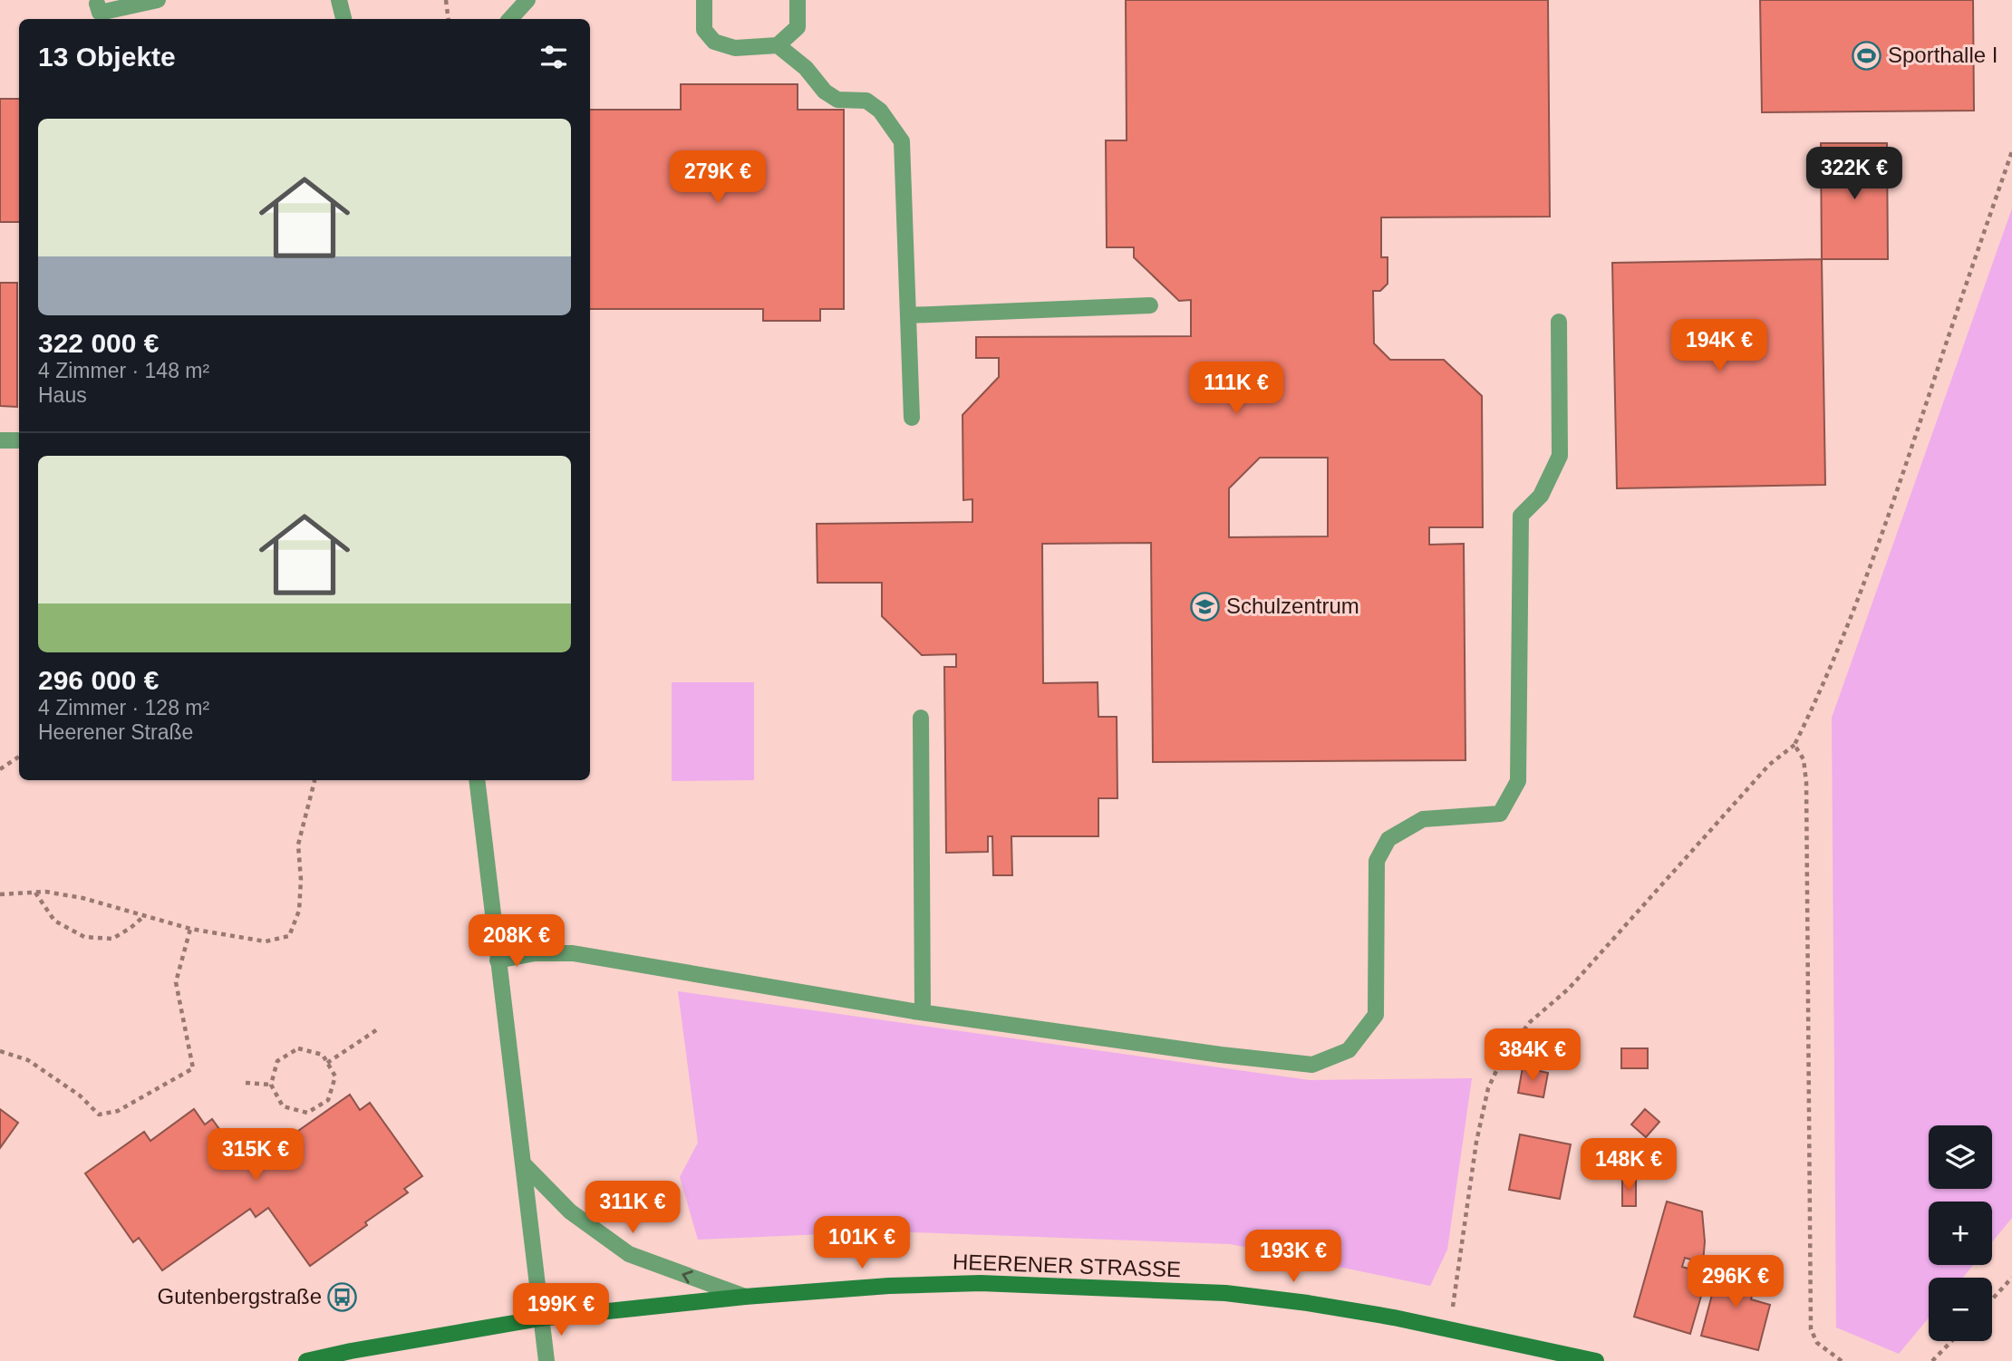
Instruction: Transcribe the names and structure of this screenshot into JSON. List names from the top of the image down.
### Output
{
  "streets": {
    "main road": ["HEERENER STRASSE"]
  },
  "places": {
    "sports": ["Sporthalle I"],
    "school or university": ["Schulzentrum"],
    "bus stop": ["Gutenbergstraße"]
  },
  "page": {
    "heading": "13 Objekte",
    "list": [
      {
        "name": "322 000 €",
        "note": "4 Zimmer · 148 m² · Haus"
      },
      {
        "name": "296 000 €",
        "note": "4 Zimmer · 128 m² · Heerener Straße"
      }
    ],
    "price": [
      "322K €",
      "279K €",
      "194K €",
      "111K €",
      "208K €",
      "384K €",
      "315K €",
      "148K €",
      "311K €",
      "101K €",
      "193K €",
      "296K €",
      "199K €"
    ],
    "map_buttons": ["+", "−"]
  }
}
